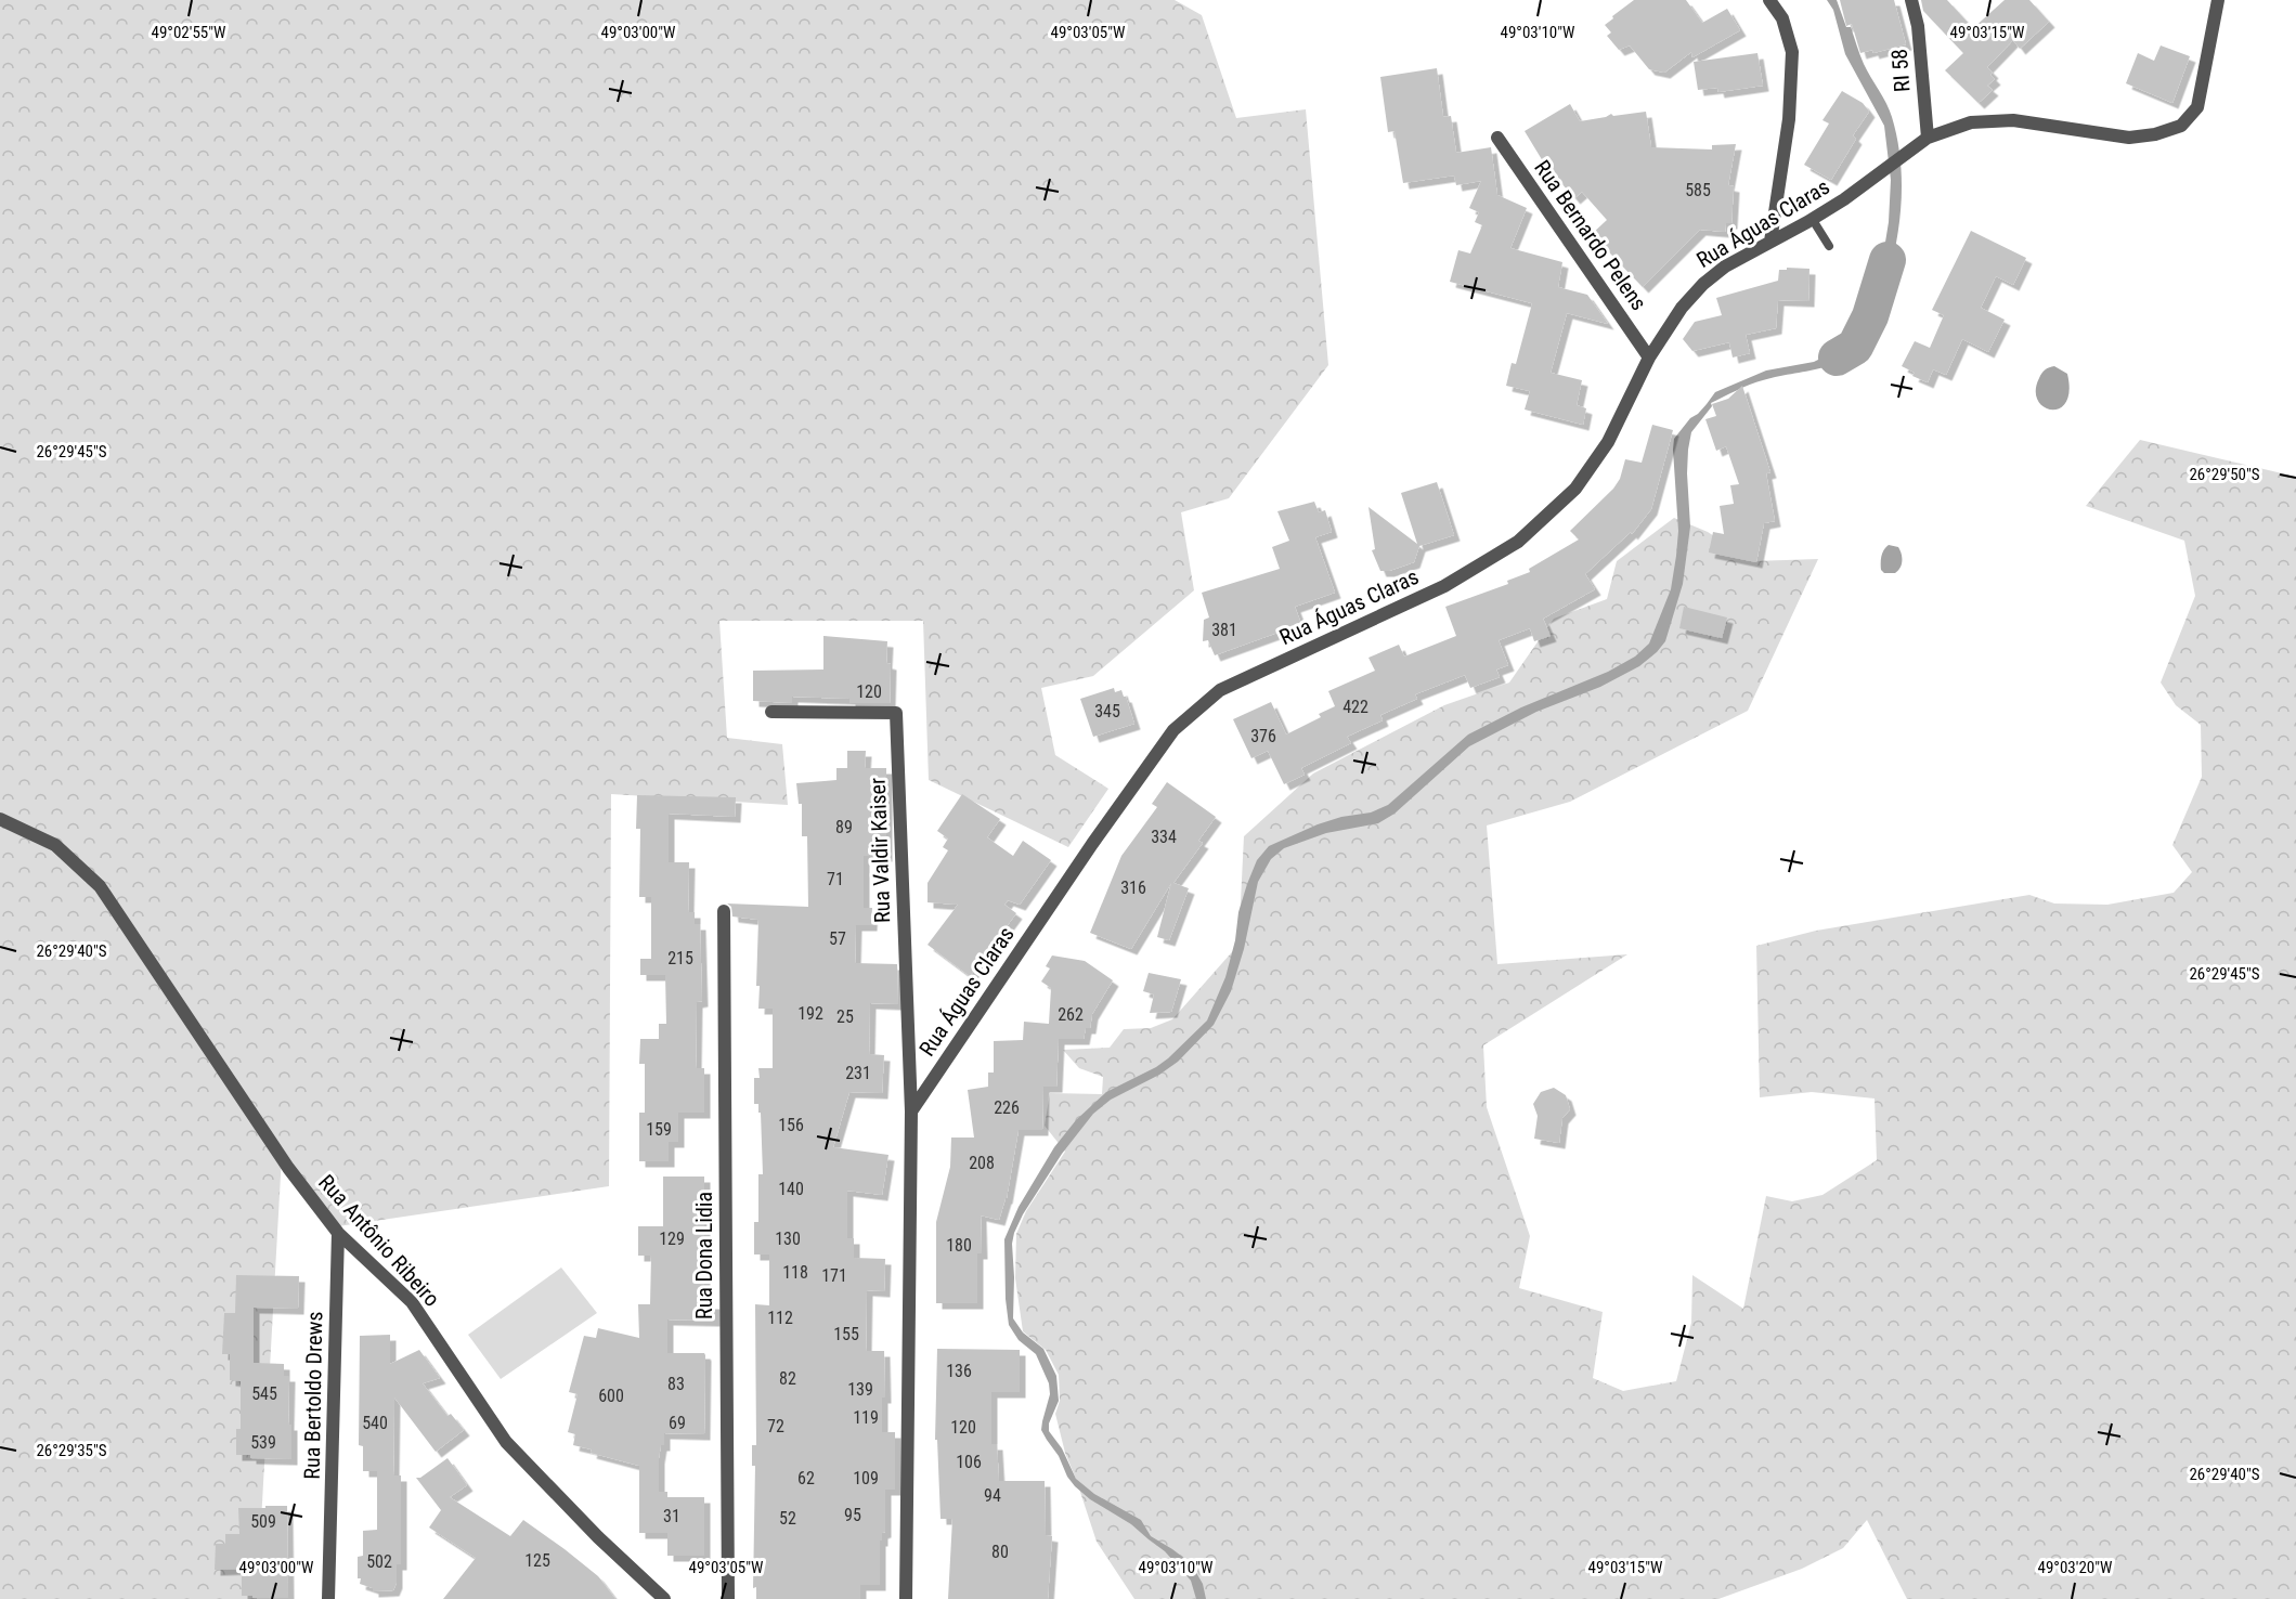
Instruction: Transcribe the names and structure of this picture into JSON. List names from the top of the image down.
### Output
{
  "streets": {
    "street": [
      "RI 58",
      "Rua Águas Claras",
      "Rua Bernardo Pelens",
      "Rua Valdir Kaiser",
      "Rua Antônio Ribeiro",
      "Rua Dona Lidia",
      "Rua Bertoldo Drews"
    ]
  },
  "crossings": [
    ["RI 58", "Rua Águas Claras"],
    ["Rua Águas Claras", "Rua Bernardo Pelens"],
    ["Rua Águas Claras", "Rua Valdir Kaiser"],
    ["Rua Antônio Ribeiro", "Rua Bertoldo Drews"]
  ],
  "house_numbers": [
    "585",
    "381",
    "120",
    "422",
    "345",
    "376",
    "89",
    "334",
    "71",
    "316",
    "57",
    "215",
    "192",
    "262",
    "25",
    "231",
    "226",
    "156",
    "159",
    "208",
    "140",
    "129",
    "130",
    "180",
    "118",
    "171",
    "112",
    "155",
    "136",
    "82",
    "83",
    "139",
    "545",
    "600",
    "119",
    "540",
    "69",
    "72",
    "120",
    "539",
    "106",
    "62",
    "109",
    "94",
    "95",
    "31",
    "52",
    "509",
    "80",
    "125",
    "502"
  ],
  "coordinates": [
    "49°03'00\"W",
    "49°03'05\"W",
    "49°03'10\"W",
    "49°03'15\"W",
    "49°02'55\"W",
    "26°29'45\"S",
    "26°29'50\"S",
    "26°29'40\"S",
    "26°29'35\"S",
    "49°03'20\"W"
  ]
}
